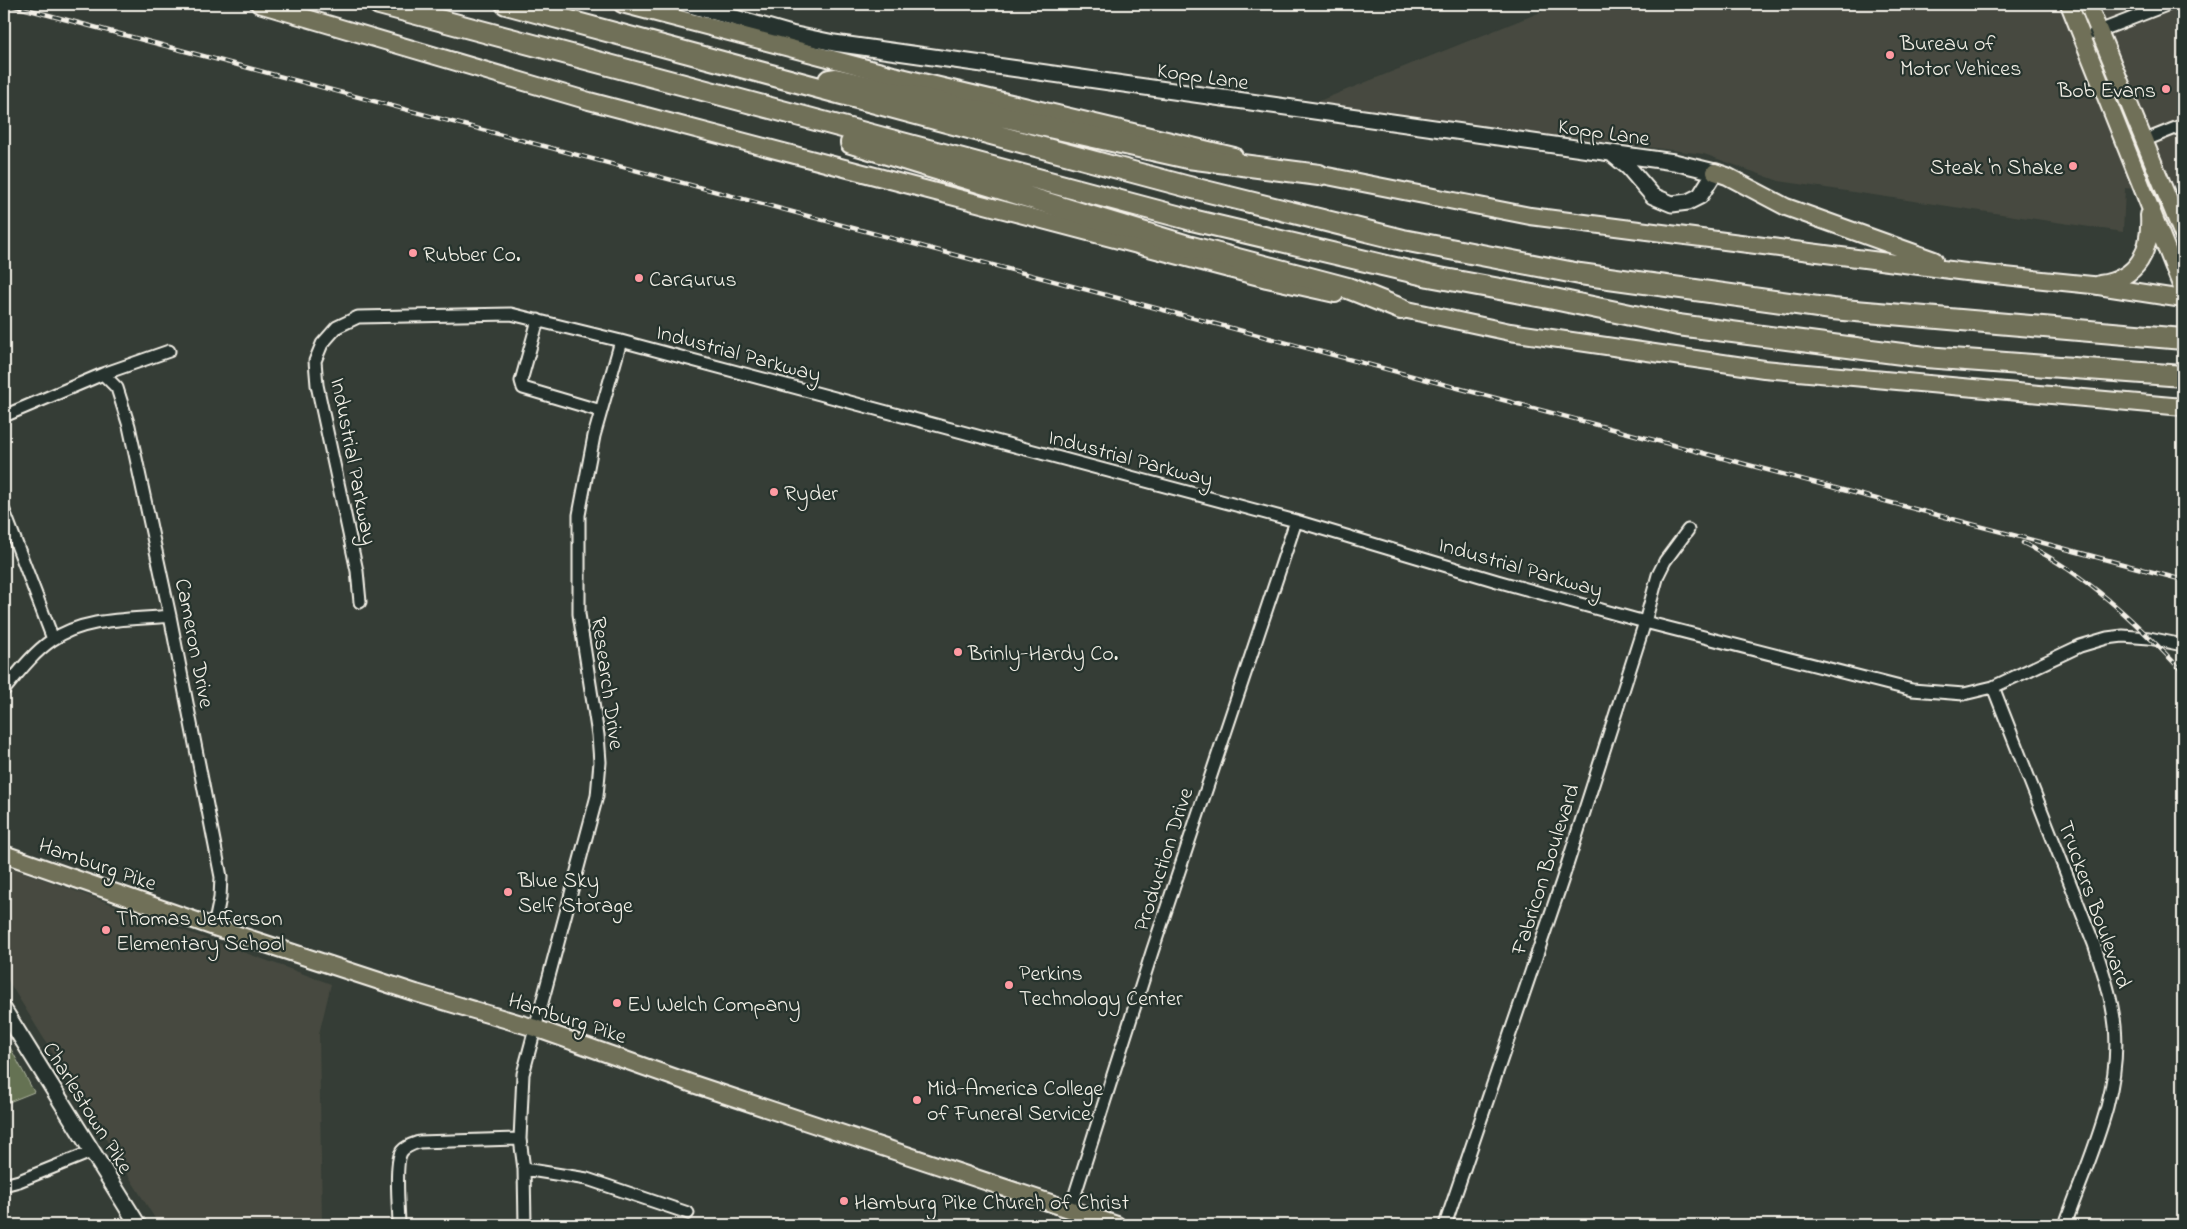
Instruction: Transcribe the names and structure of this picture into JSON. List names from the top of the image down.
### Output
{
  "streets": {
    "main road": ["Hamburg Pike"],
    "street": [
      "Kopp Lane",
      "Industrial Parkway",
      "Cameron Drive",
      "Research Drive",
      "Production Drive",
      "Fabricon Boulevard",
      "Truckers Boulevard",
      "Charlestown Pike"
    ]
  },
  "crossings": [
    ["Industrial Parkway", "Research Drive"],
    ["Industrial Parkway", "Production Drive"],
    ["Industrial Parkway", "Fabricon Boulevard"],
    ["Industrial Parkway", "Truckers Boulevard"],
    ["Cameron Drive", "Hamburg Pike"],
    ["Research Drive", "Hamburg Pike"],
    ["Production Drive", "Hamburg Pike"]
  ],
  "places": [
    "Bureau of Motor Vehices",
    "Bob Evans",
    "Steak 'n Shake",
    "Rubber Co.",
    "CarGurus",
    "Ryder",
    "Brinly-Hardy Co.",
    "Blue Sky Self Storage",
    "Thomas Jefferson Elementary School",
    "Perkins Technology Center",
    "EJ Welch Company",
    "Mid-America College of Funeral Service",
    "Hamburg Pike Church of Christ"
  ]
}
